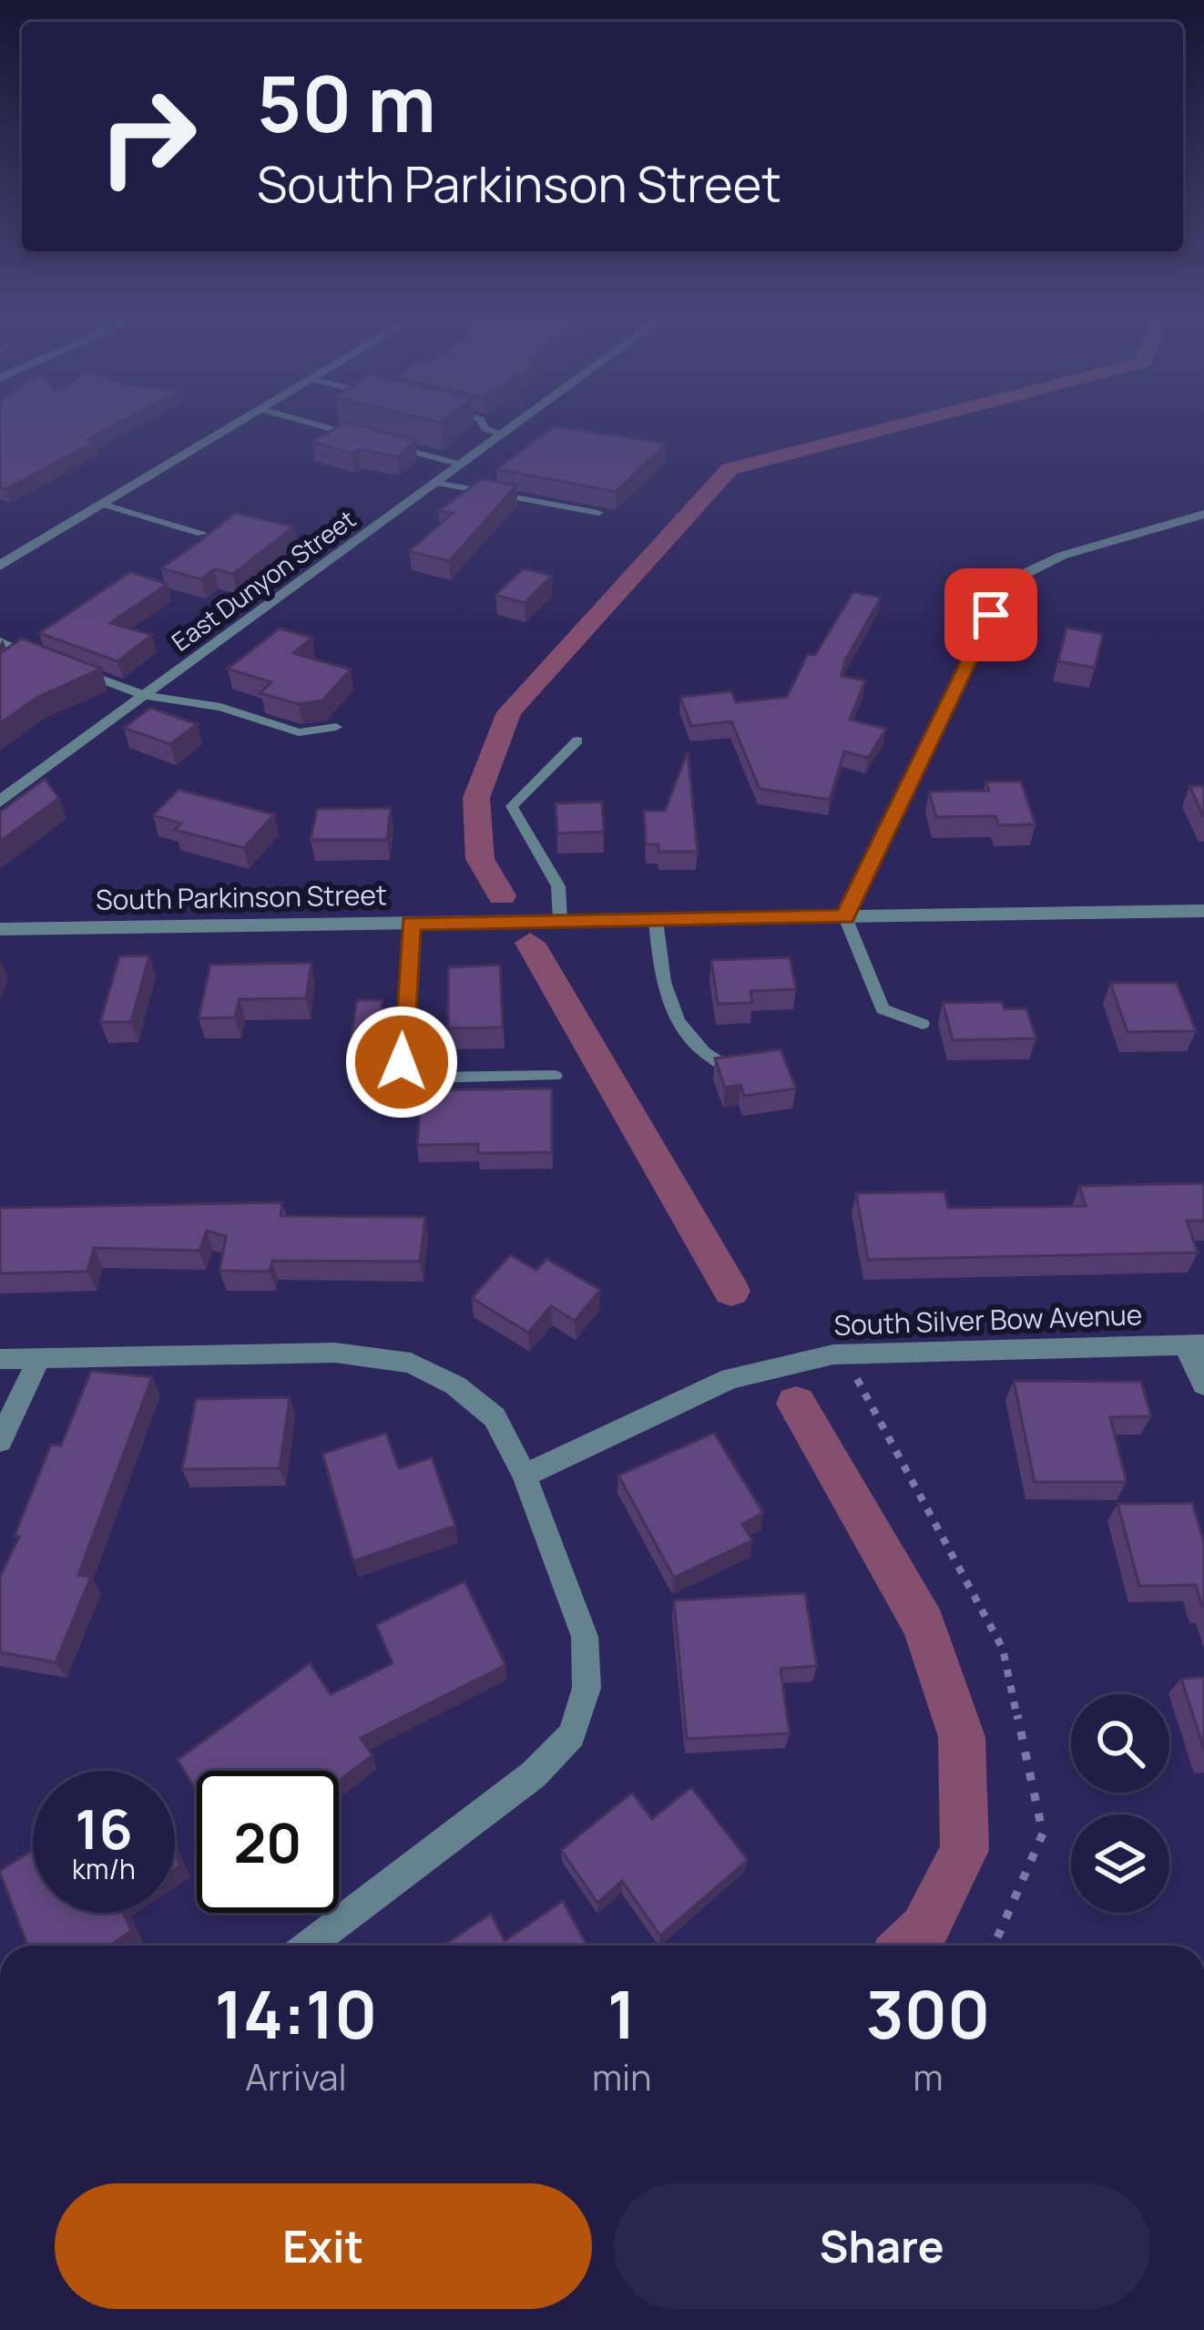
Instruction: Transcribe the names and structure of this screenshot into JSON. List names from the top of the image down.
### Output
{
  "streets": {
    "street": ["East Dunyon Street", "South Parkinson Street", "South Silver Bow Avenue"]
  },
  "page": {
    "turn": ["50 m", "South Parkinson Street"],
    "speed": "16 km/h",
    "limit": "20",
    "eta": [
      "14:10",
      "Arrival",
      "1",
      "min",
      "300",
      "m"
    ],
    "buttons": ["Exit", "Share"]
  }
}
